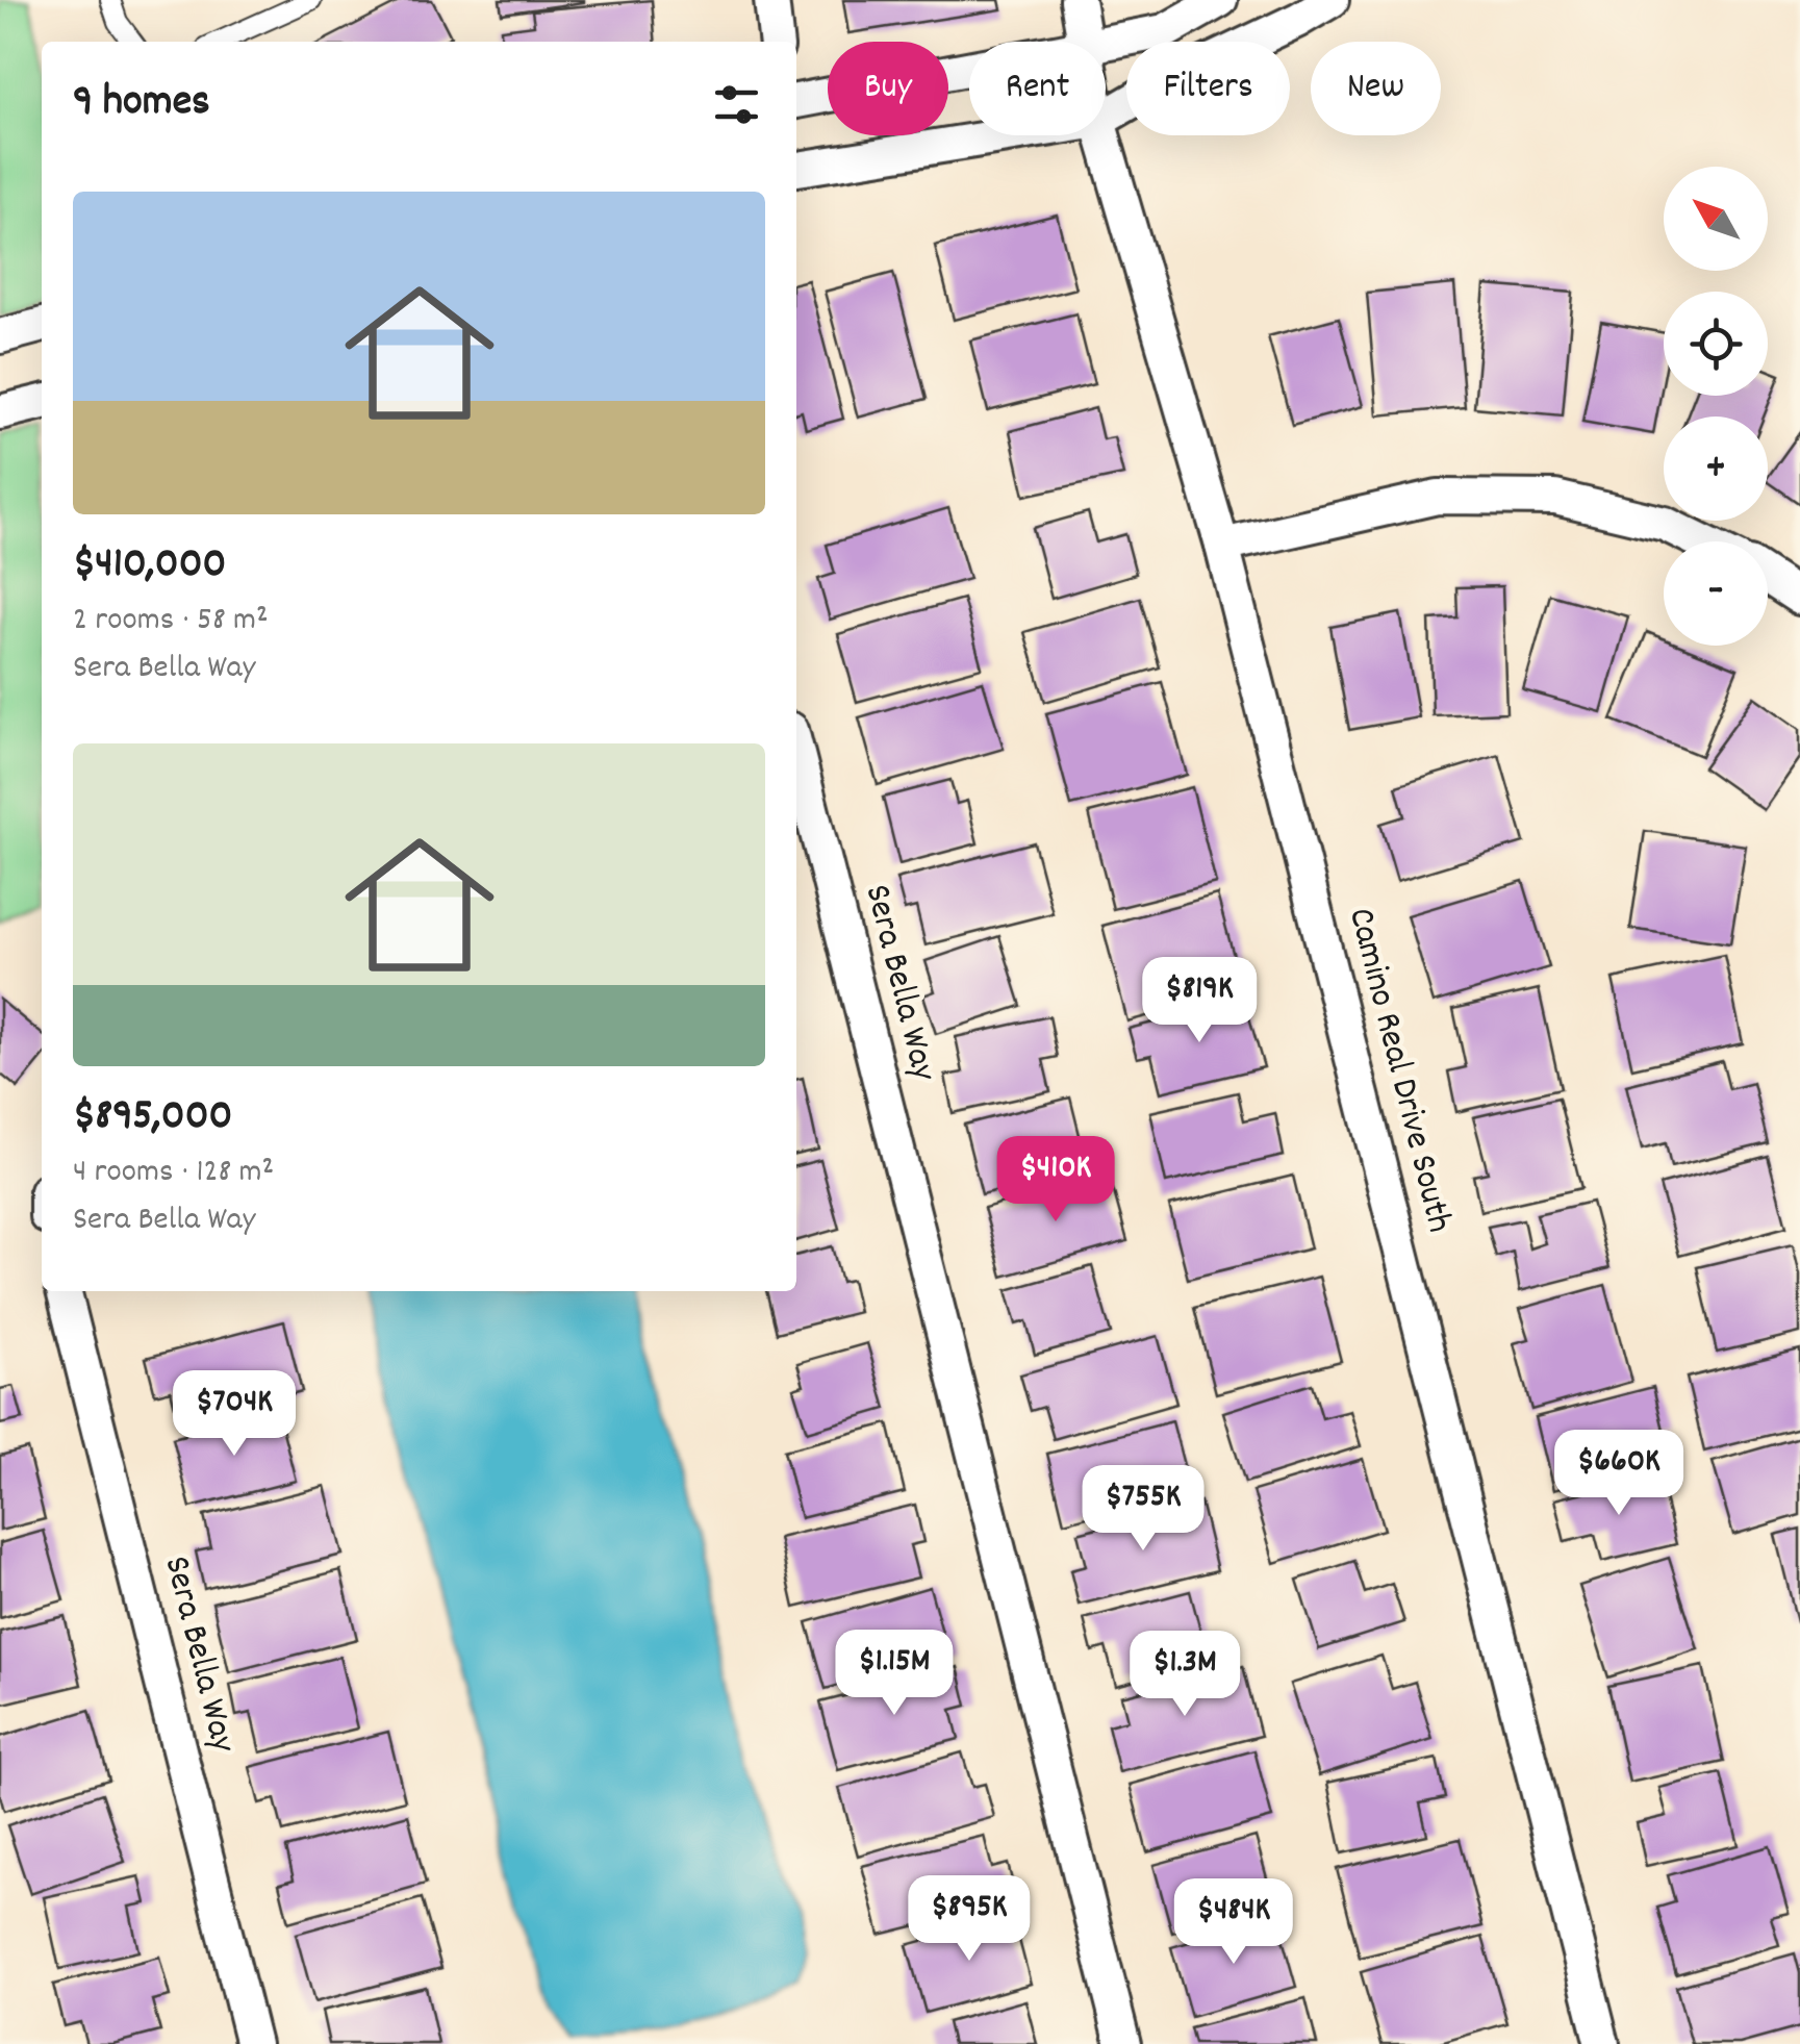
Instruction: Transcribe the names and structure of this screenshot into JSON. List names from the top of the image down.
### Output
{
  "streets": {
    "street": ["Sera Bella Way", "Camino Real Drive South"]
  },
  "north": "top left",
  "page": {
    "chip": [
      "Buy",
      "Rent",
      "Filters",
      "New"
    ],
    "heading": "9 homes",
    "map_buttons": ["+", "−"],
    "list": [
      {
        "name": "$410,000",
        "note": "2 rooms · 58 m² · Sera Bella Way"
      },
      {
        "name": "$895,000",
        "note": "4 rooms · 128 m² · Sera Bella Way"
      }
    ],
    "price": [
      "$819K",
      "$410K",
      "$704K",
      "$660K",
      "$755K",
      "$1.15M",
      "$1.3M",
      "$895K",
      "$484K"
    ]
  }
}
